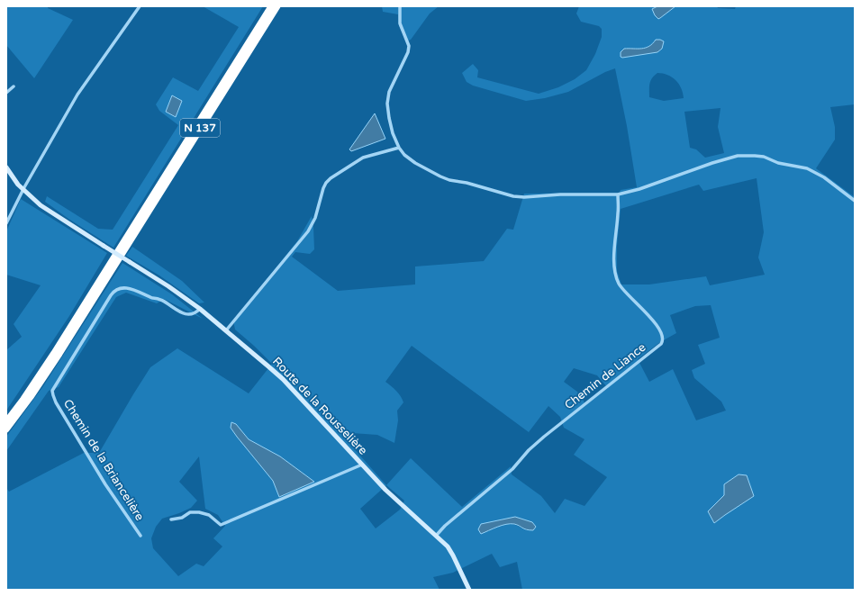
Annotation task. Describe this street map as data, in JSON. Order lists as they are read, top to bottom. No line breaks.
{"streets":{"highway":["N 137"],"street":["Chemin de Liance","Route de la Rousselière","Chemin de la Briancelière"]},"crossings":[["Chemin de Liance","Route de la Rousselière"],["Route de la Rousselière","Chemin de la Briancelière"]]}
